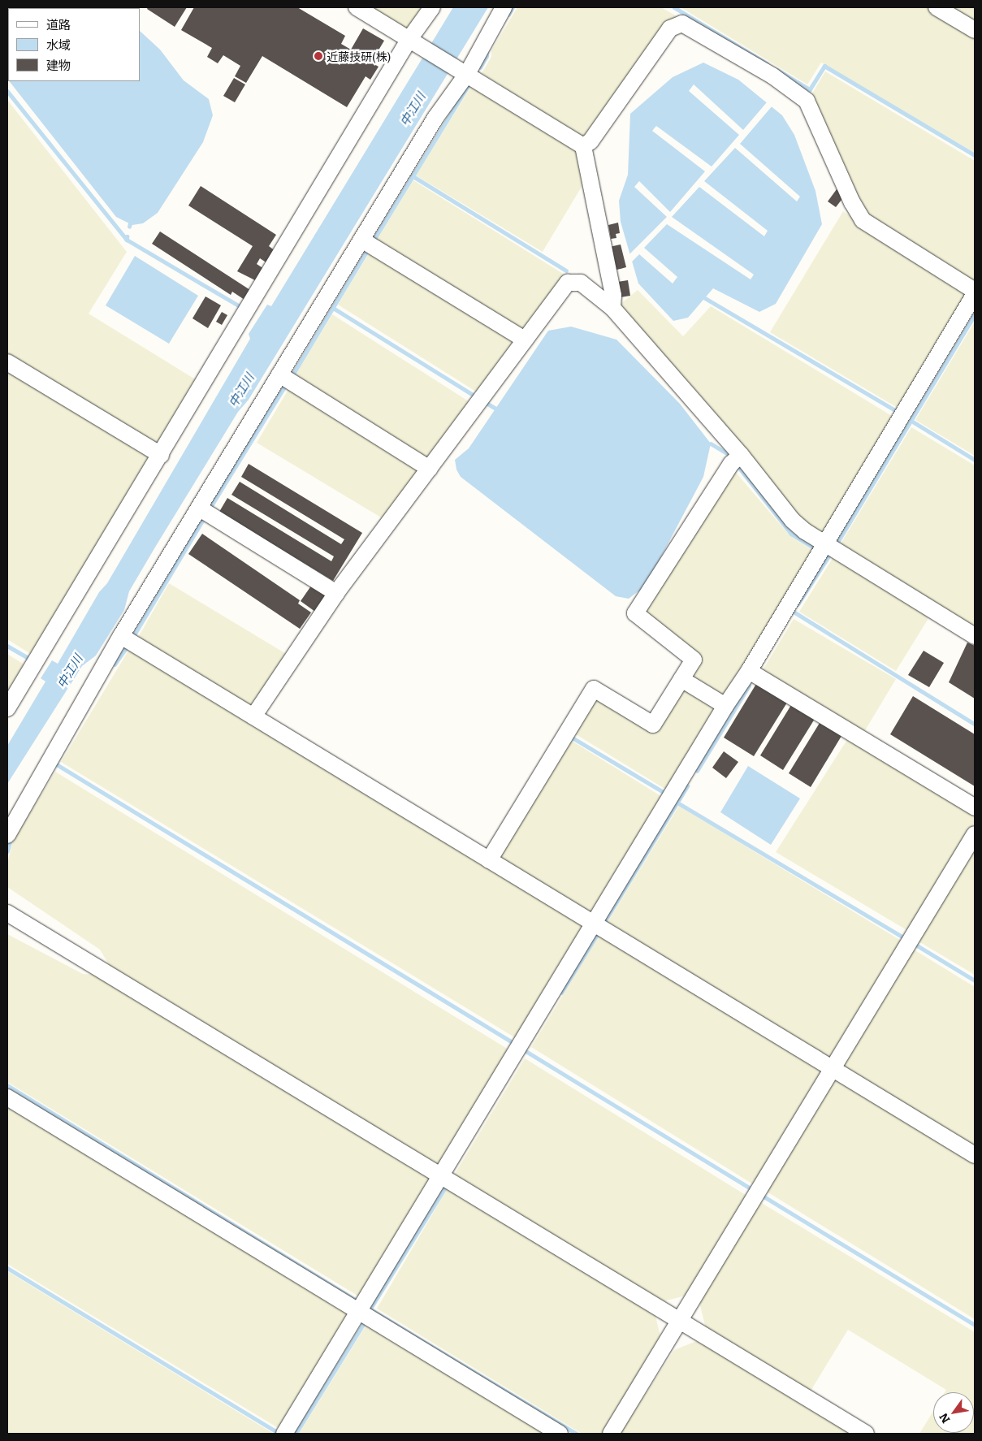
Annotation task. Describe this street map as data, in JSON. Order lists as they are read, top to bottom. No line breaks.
{"water":["中江川"],"places":["近藤技研(株)"],"legend":["道路","水域","建物"],"north":"bottom left"}
